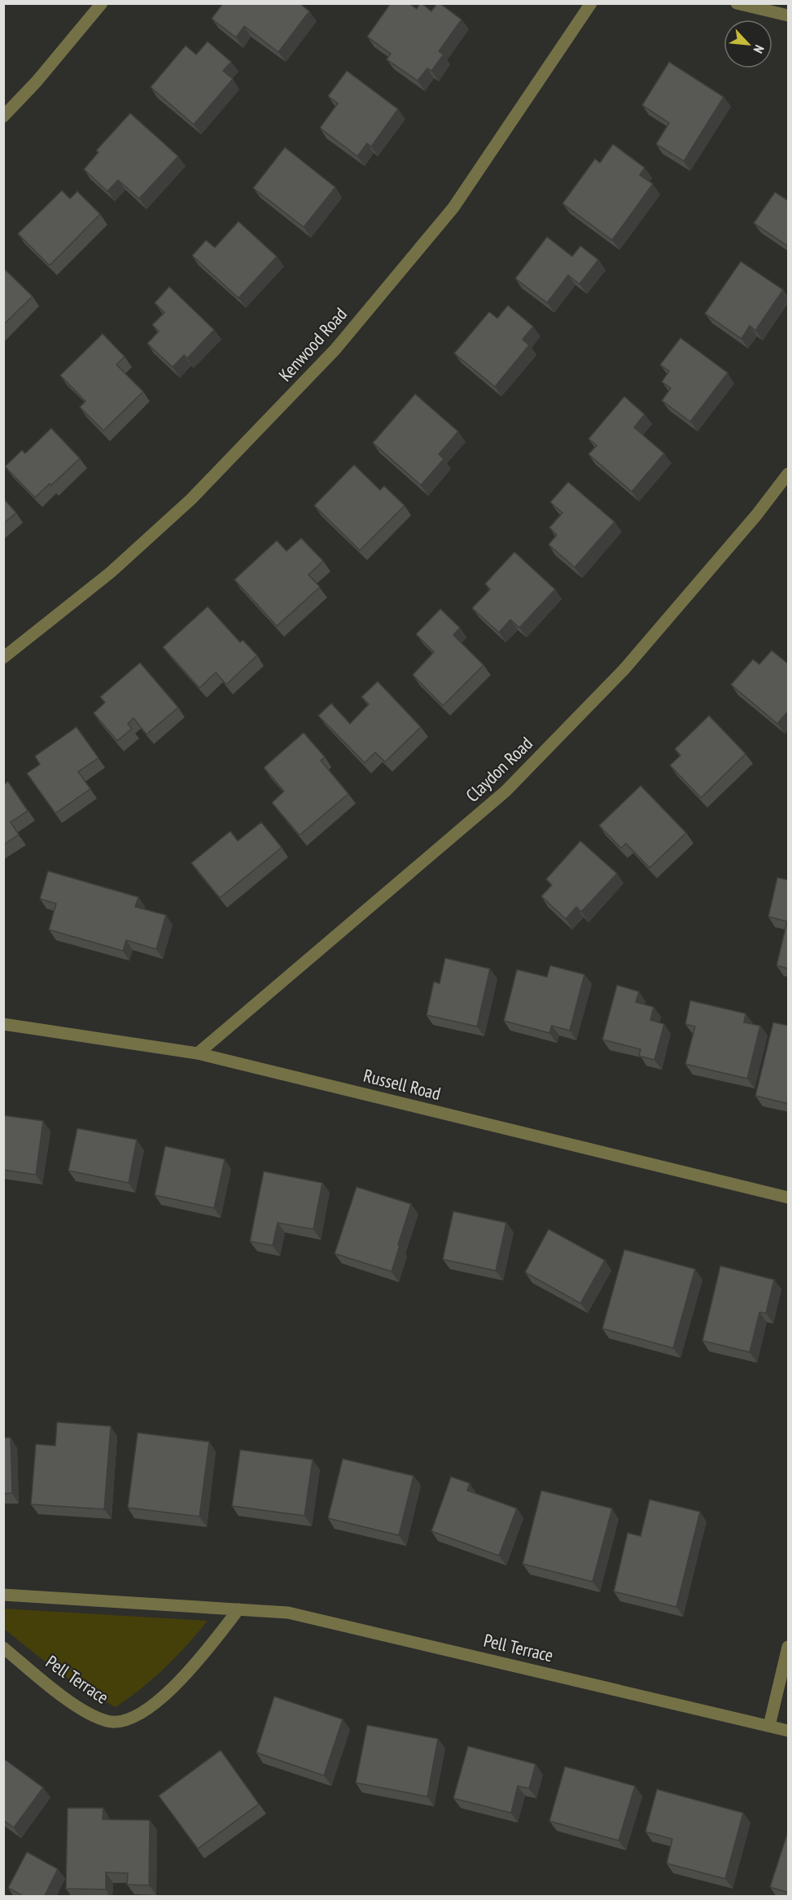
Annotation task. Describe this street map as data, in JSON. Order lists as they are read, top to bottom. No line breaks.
{"streets":{"street":["Kenwood Road","Claydon Road","Russell Road","Pell Terrace"]},"crossings":[["Claydon Road","Russell Road"]],"north":"bottom right"}
